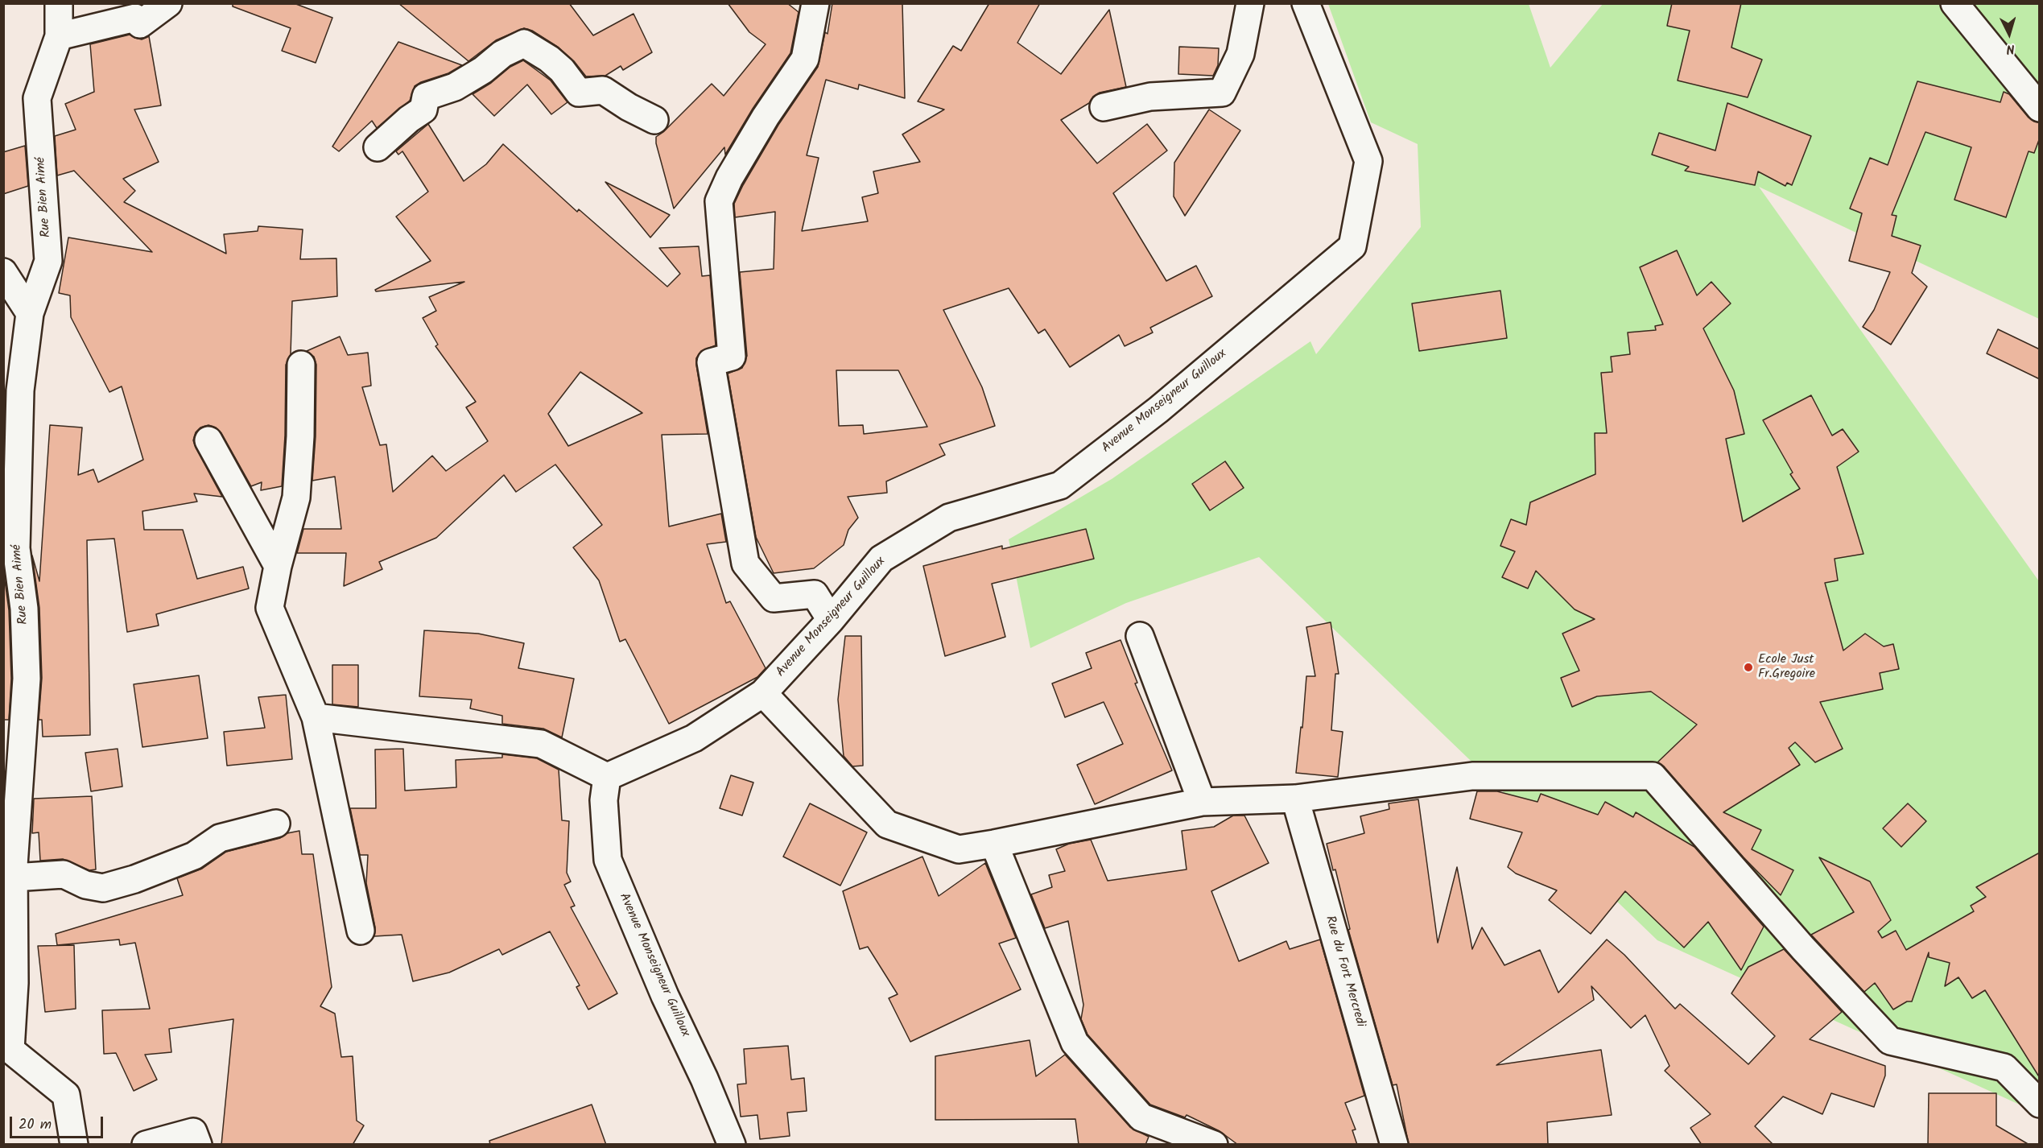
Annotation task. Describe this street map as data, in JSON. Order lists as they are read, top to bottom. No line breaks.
{"streets":{"street":["Rue Bien Aimé","Avenue Monseigneur Guilloux","Rue du Fort Mercredi"]},"places":["Ecole Just Fr.Gregoire"],"scale_bar":"20 m","north":"bottom"}
